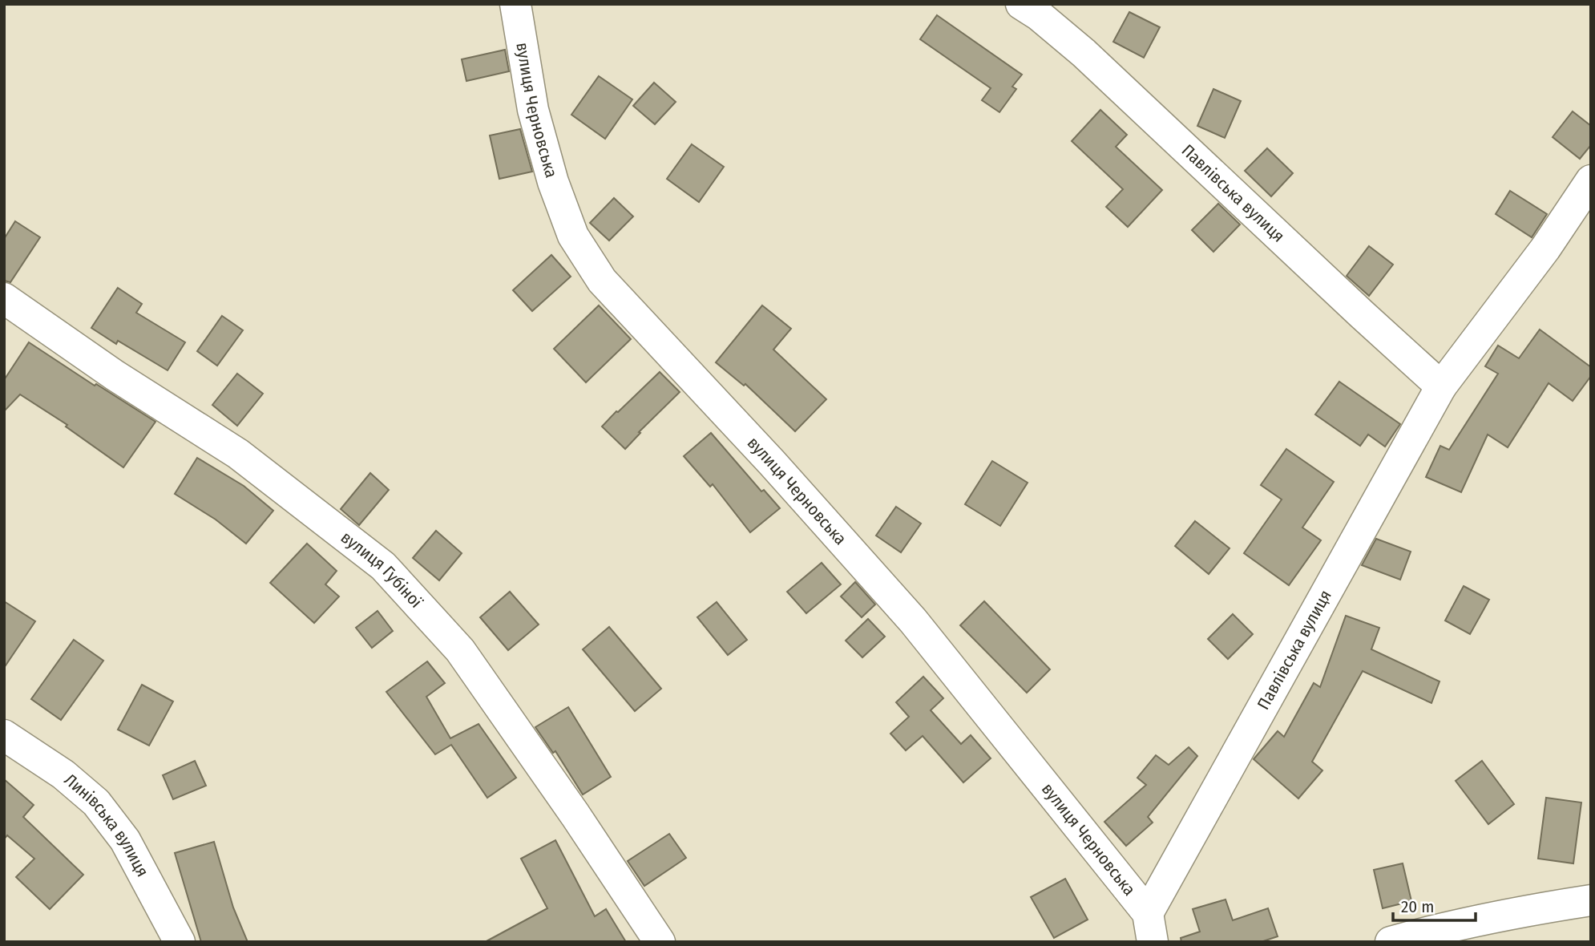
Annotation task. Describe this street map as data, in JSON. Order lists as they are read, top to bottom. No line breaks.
{"streets":{"street":["вулиця Черновська","Павлівська вулиця","вулиця Губіної","Линівська вулиця"]},"crossings":[["вулиця Черновська","Павлівська вулиця"]],"scale_bar":"20 m"}
